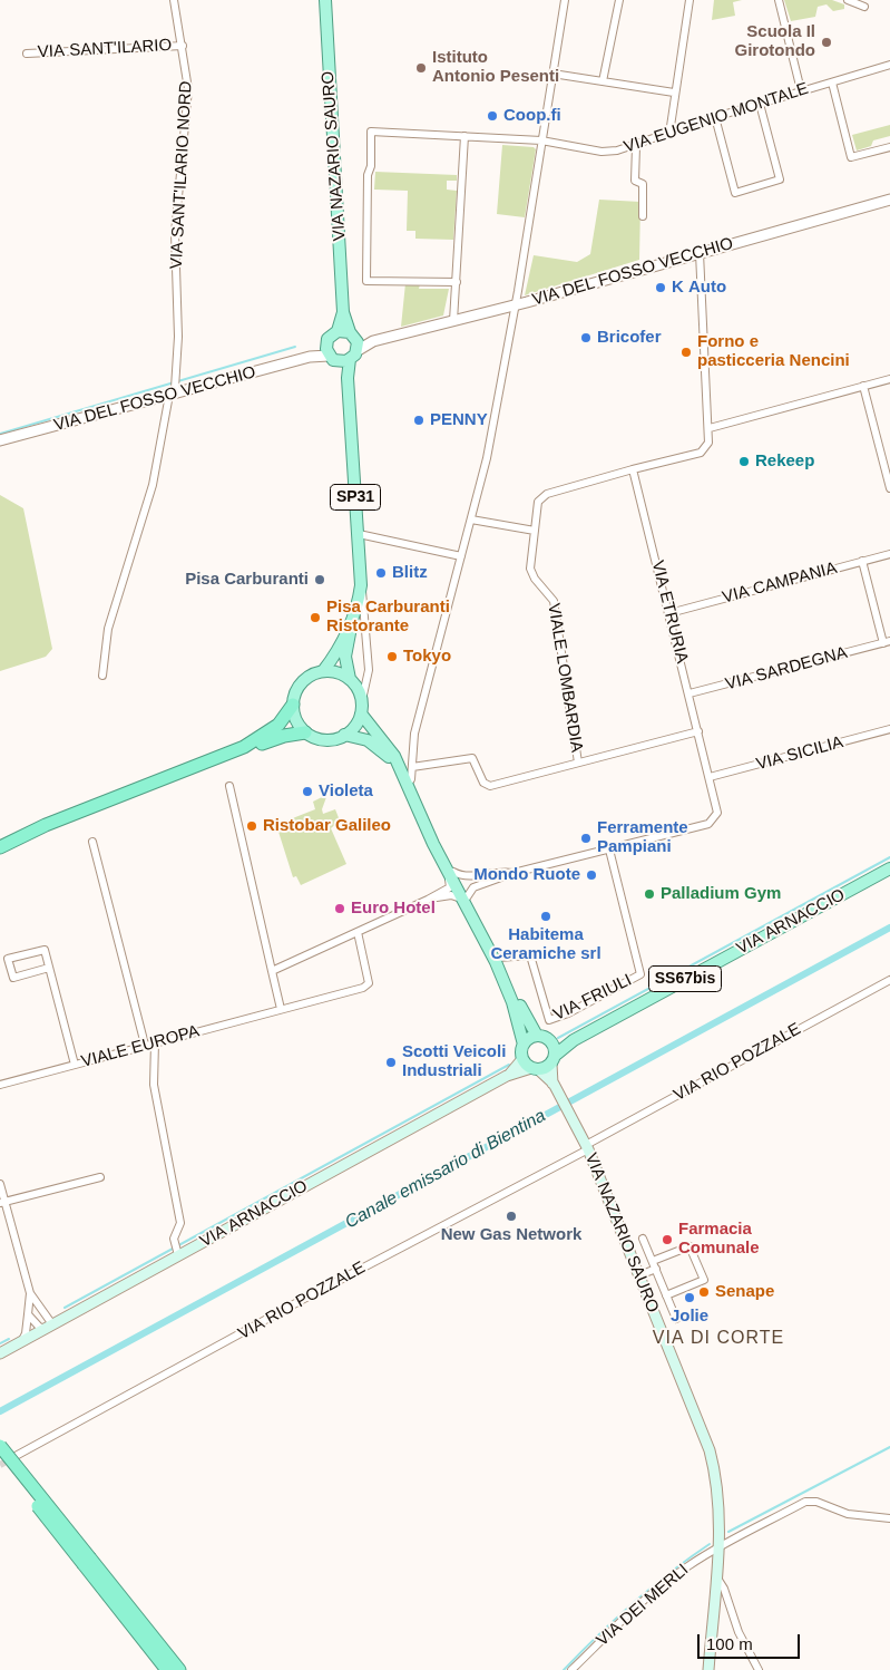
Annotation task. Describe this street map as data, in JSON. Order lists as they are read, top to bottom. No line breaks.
{"streets":{"main road":["VIA NAZARIO SAURO","SP31","VIA ARNACCIO","SS67bis"],"street":["VIA SANT'ILARIO","VIA EUGENIO MONTALE","VIA SANT'ILARIO NORD","VIA DEL FOSSO VECCHIO","VIA CAMPANIA","VIA ETRURIA","VIA SARDEGNA","VIALE LOMBARDIA","VIA SICILIA","VIA FRIULI","VIALE EUROPA","VIA RIO POZZALE","VIA DEI MERLI"]},"crossings":[["VIA SANT'ILARIO","VIA SANT'ILARIO NORD"],["VIA NAZARIO SAURO","VIA DEL FOSSO VECCHIO"],["VIA NAZARIO SAURO","VIA ARNACCIO"],["VIA NAZARIO SAURO","SS67bis"],["VIA NAZARIO SAURO","VIA RIO POZZALE"],["VIA NAZARIO SAURO","VIA DEI MERLI"],["VIA SANT'ILARIO NORD","VIA DEL FOSSO VECCHIO"],["VIA CAMPANIA","VIA ETRURIA"],["VIA ETRURIA","VIA SARDEGNA"],["VIA ETRURIA","VIALE LOMBARDIA"],["VIA ETRURIA","VIA SICILIA"],["VIA ETRURIA","VIA FRIULI"],["VIA ARNACCIO","SS67bis"]],"districts":["VIA DI CORTE"],"water":["Canale emissario di Bientina"],"places":["Scuola Il Girotondo","Istituto Antonio Pesenti","Coop.fi","K Auto","Bricofer","Forno e pasticceria Nencini","PENNY","Rekeep","Blitz","Pisa Carburanti","Pisa Carburanti Ristorante","Tokyo","Violeta","Ristobar Galileo","Ferramente Pampiani","Mondo Ruote","Palladium Gym","Euro Hotel","Habitema Ceramiche srl","Scotti Veicoli Industriali","New Gas Network","Farmacia Comunale","Senape","Jolie"],"scale_bar":"100 m"}
